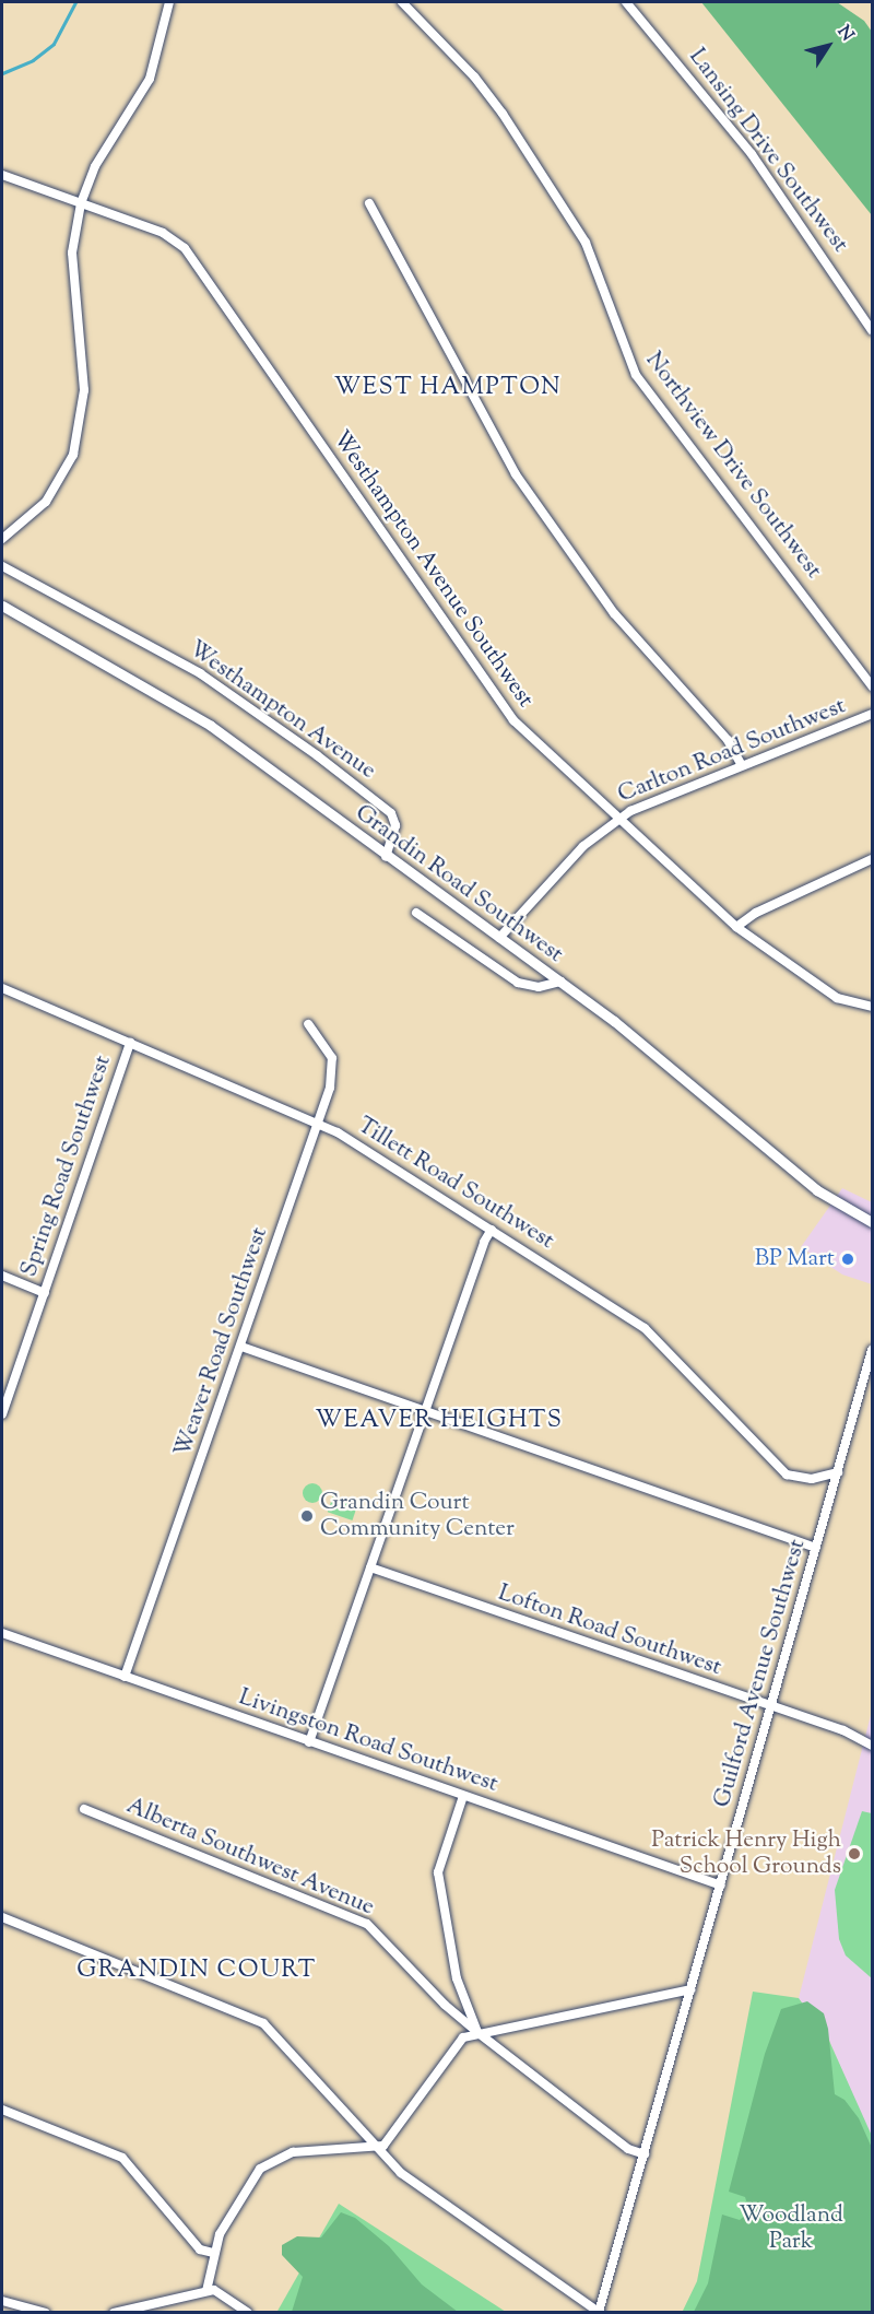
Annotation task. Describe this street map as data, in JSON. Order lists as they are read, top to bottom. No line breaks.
{"streets":{"street":["Lansing Drive Southwest","Northview Drive Southwest","Westhampton Avenue Southwest","Westhampton Avenue","Carlton Road Southwest","Grandin Road Southwest","Spring Road Southwest","Tillett Road Southwest","Weaver Road Southwest","Lofton Road Southwest","Guilford Avenue Southwest","Livingston Road Southwest","Alberta Southwest Avenue"]},"crossings":[["Westhampton Avenue Southwest","Carlton Road Southwest"],["Westhampton Avenue","Grandin Road Southwest"],["Carlton Road Southwest","Grandin Road Southwest"],["Spring Road Southwest","Tillett Road Southwest"],["Tillett Road Southwest","Weaver Road Southwest"],["Tillett Road Southwest","Guilford Avenue Southwest"],["Weaver Road Southwest","Livingston Road Southwest"],["Lofton Road Southwest","Guilford Avenue Southwest"],["Guilford Avenue Southwest","Livingston Road Southwest"],["Guilford Avenue Southwest","Alberta Southwest Avenue"]],"districts":["WEST HAMPTON","WEAVER HEIGHTS","GRANDIN COURT"],"parks":["Woodland Park"],"places":["BP Mart","Grandin Court Community Center","Patrick Henry High School Grounds"],"north":"top right"}
